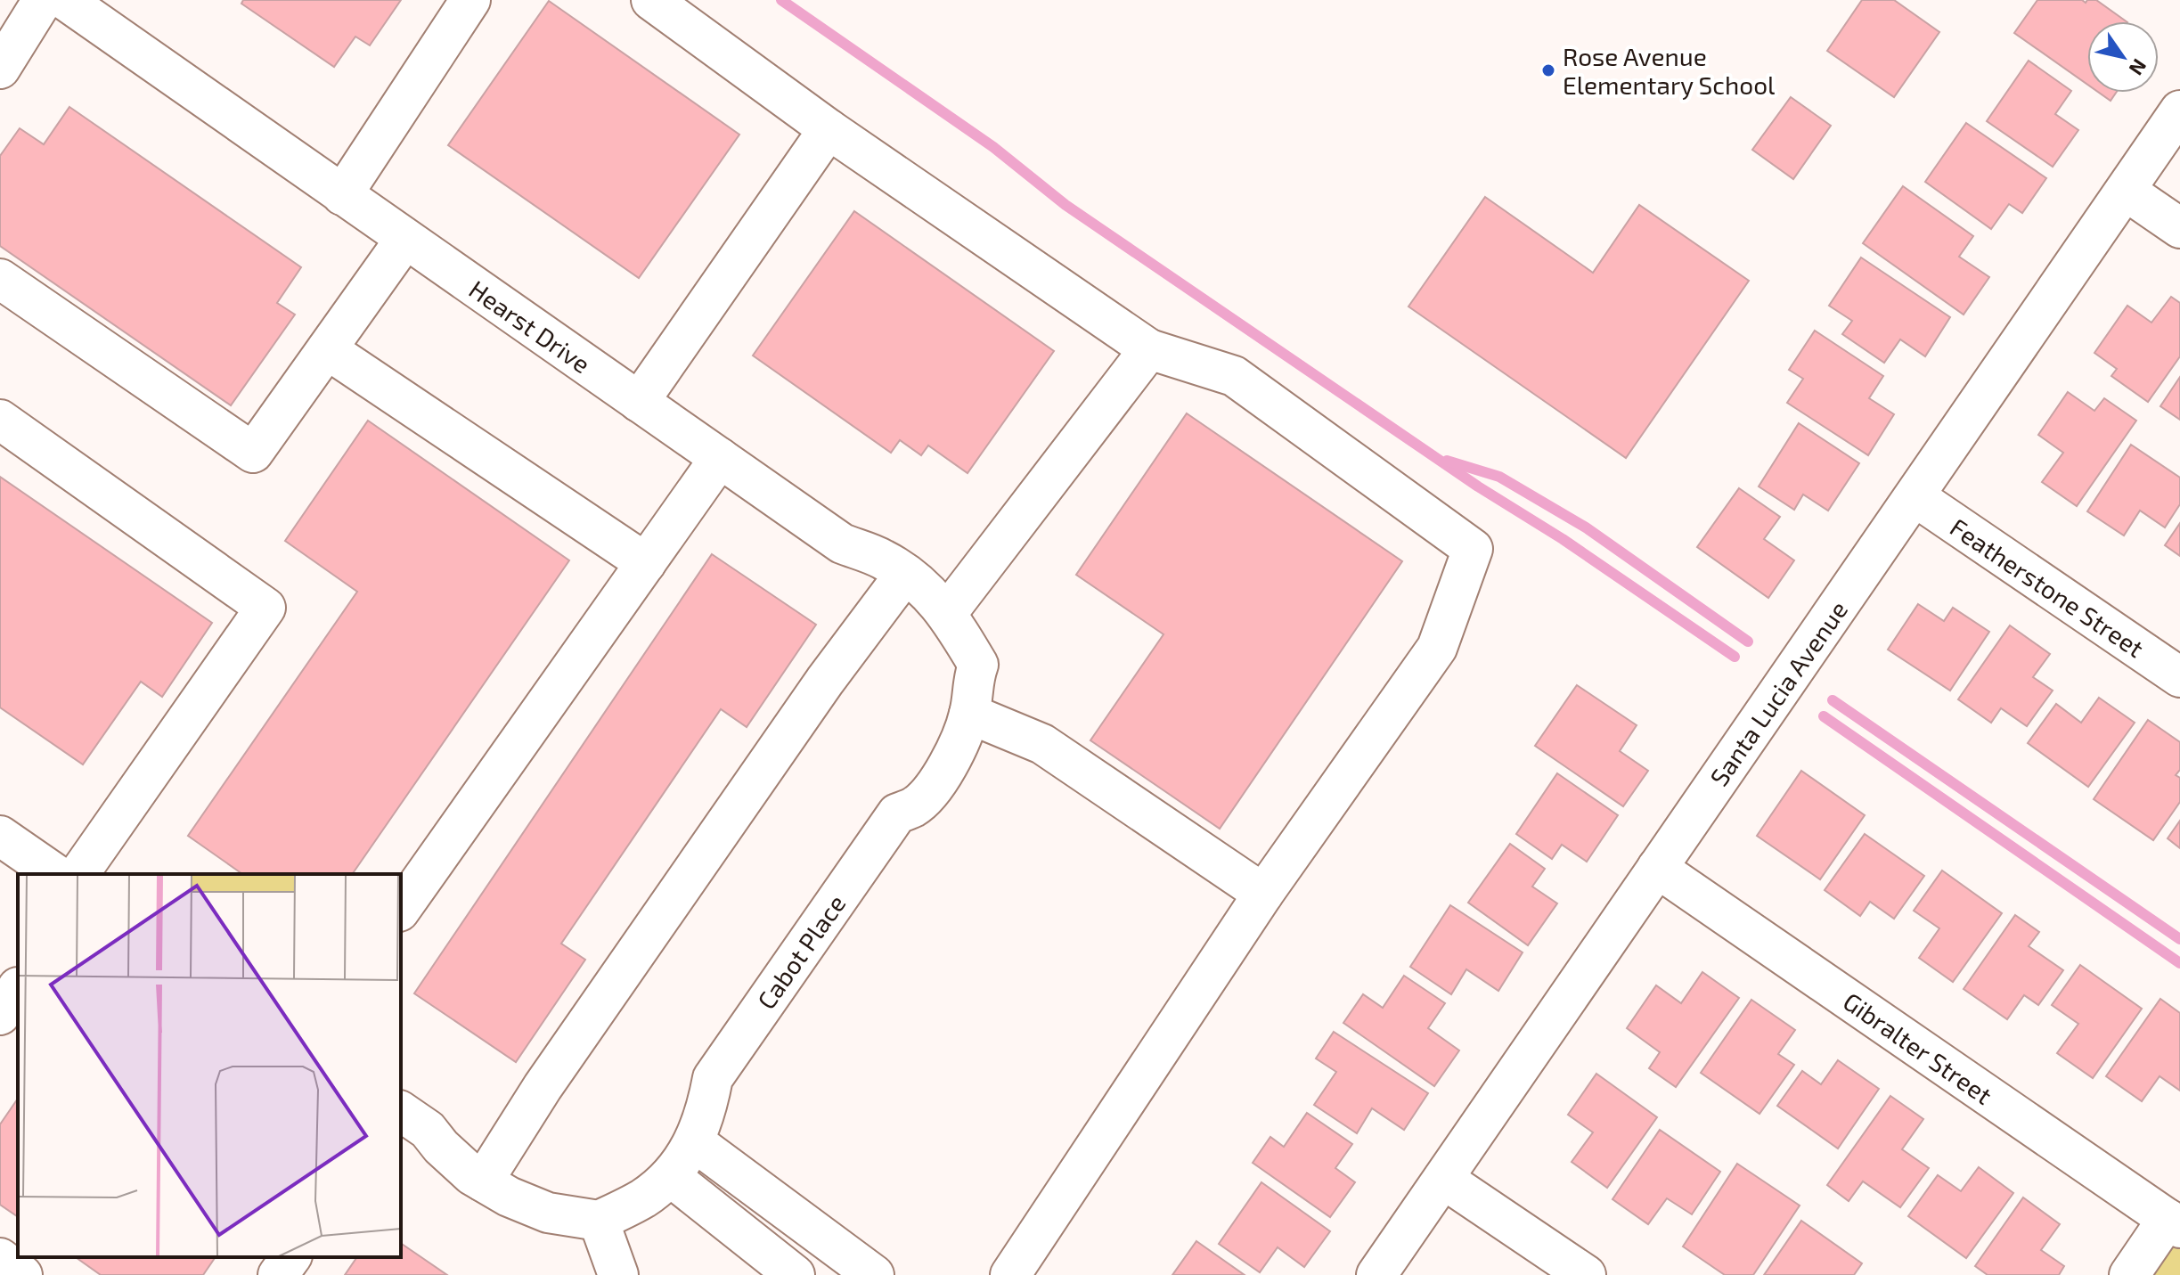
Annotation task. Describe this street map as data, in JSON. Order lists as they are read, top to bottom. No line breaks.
{"streets":{"street":["Hearst Drive","Featherstone Street","Santa Lucia Avenue","Cabot Place","Gibralter Street"]},"crossings":[["Hearst Drive","Cabot Place"],["Featherstone Street","Santa Lucia Avenue"],["Santa Lucia Avenue","Gibralter Street"]],"places":["Rose Avenue Elementary School"],"north":"bottom right"}
